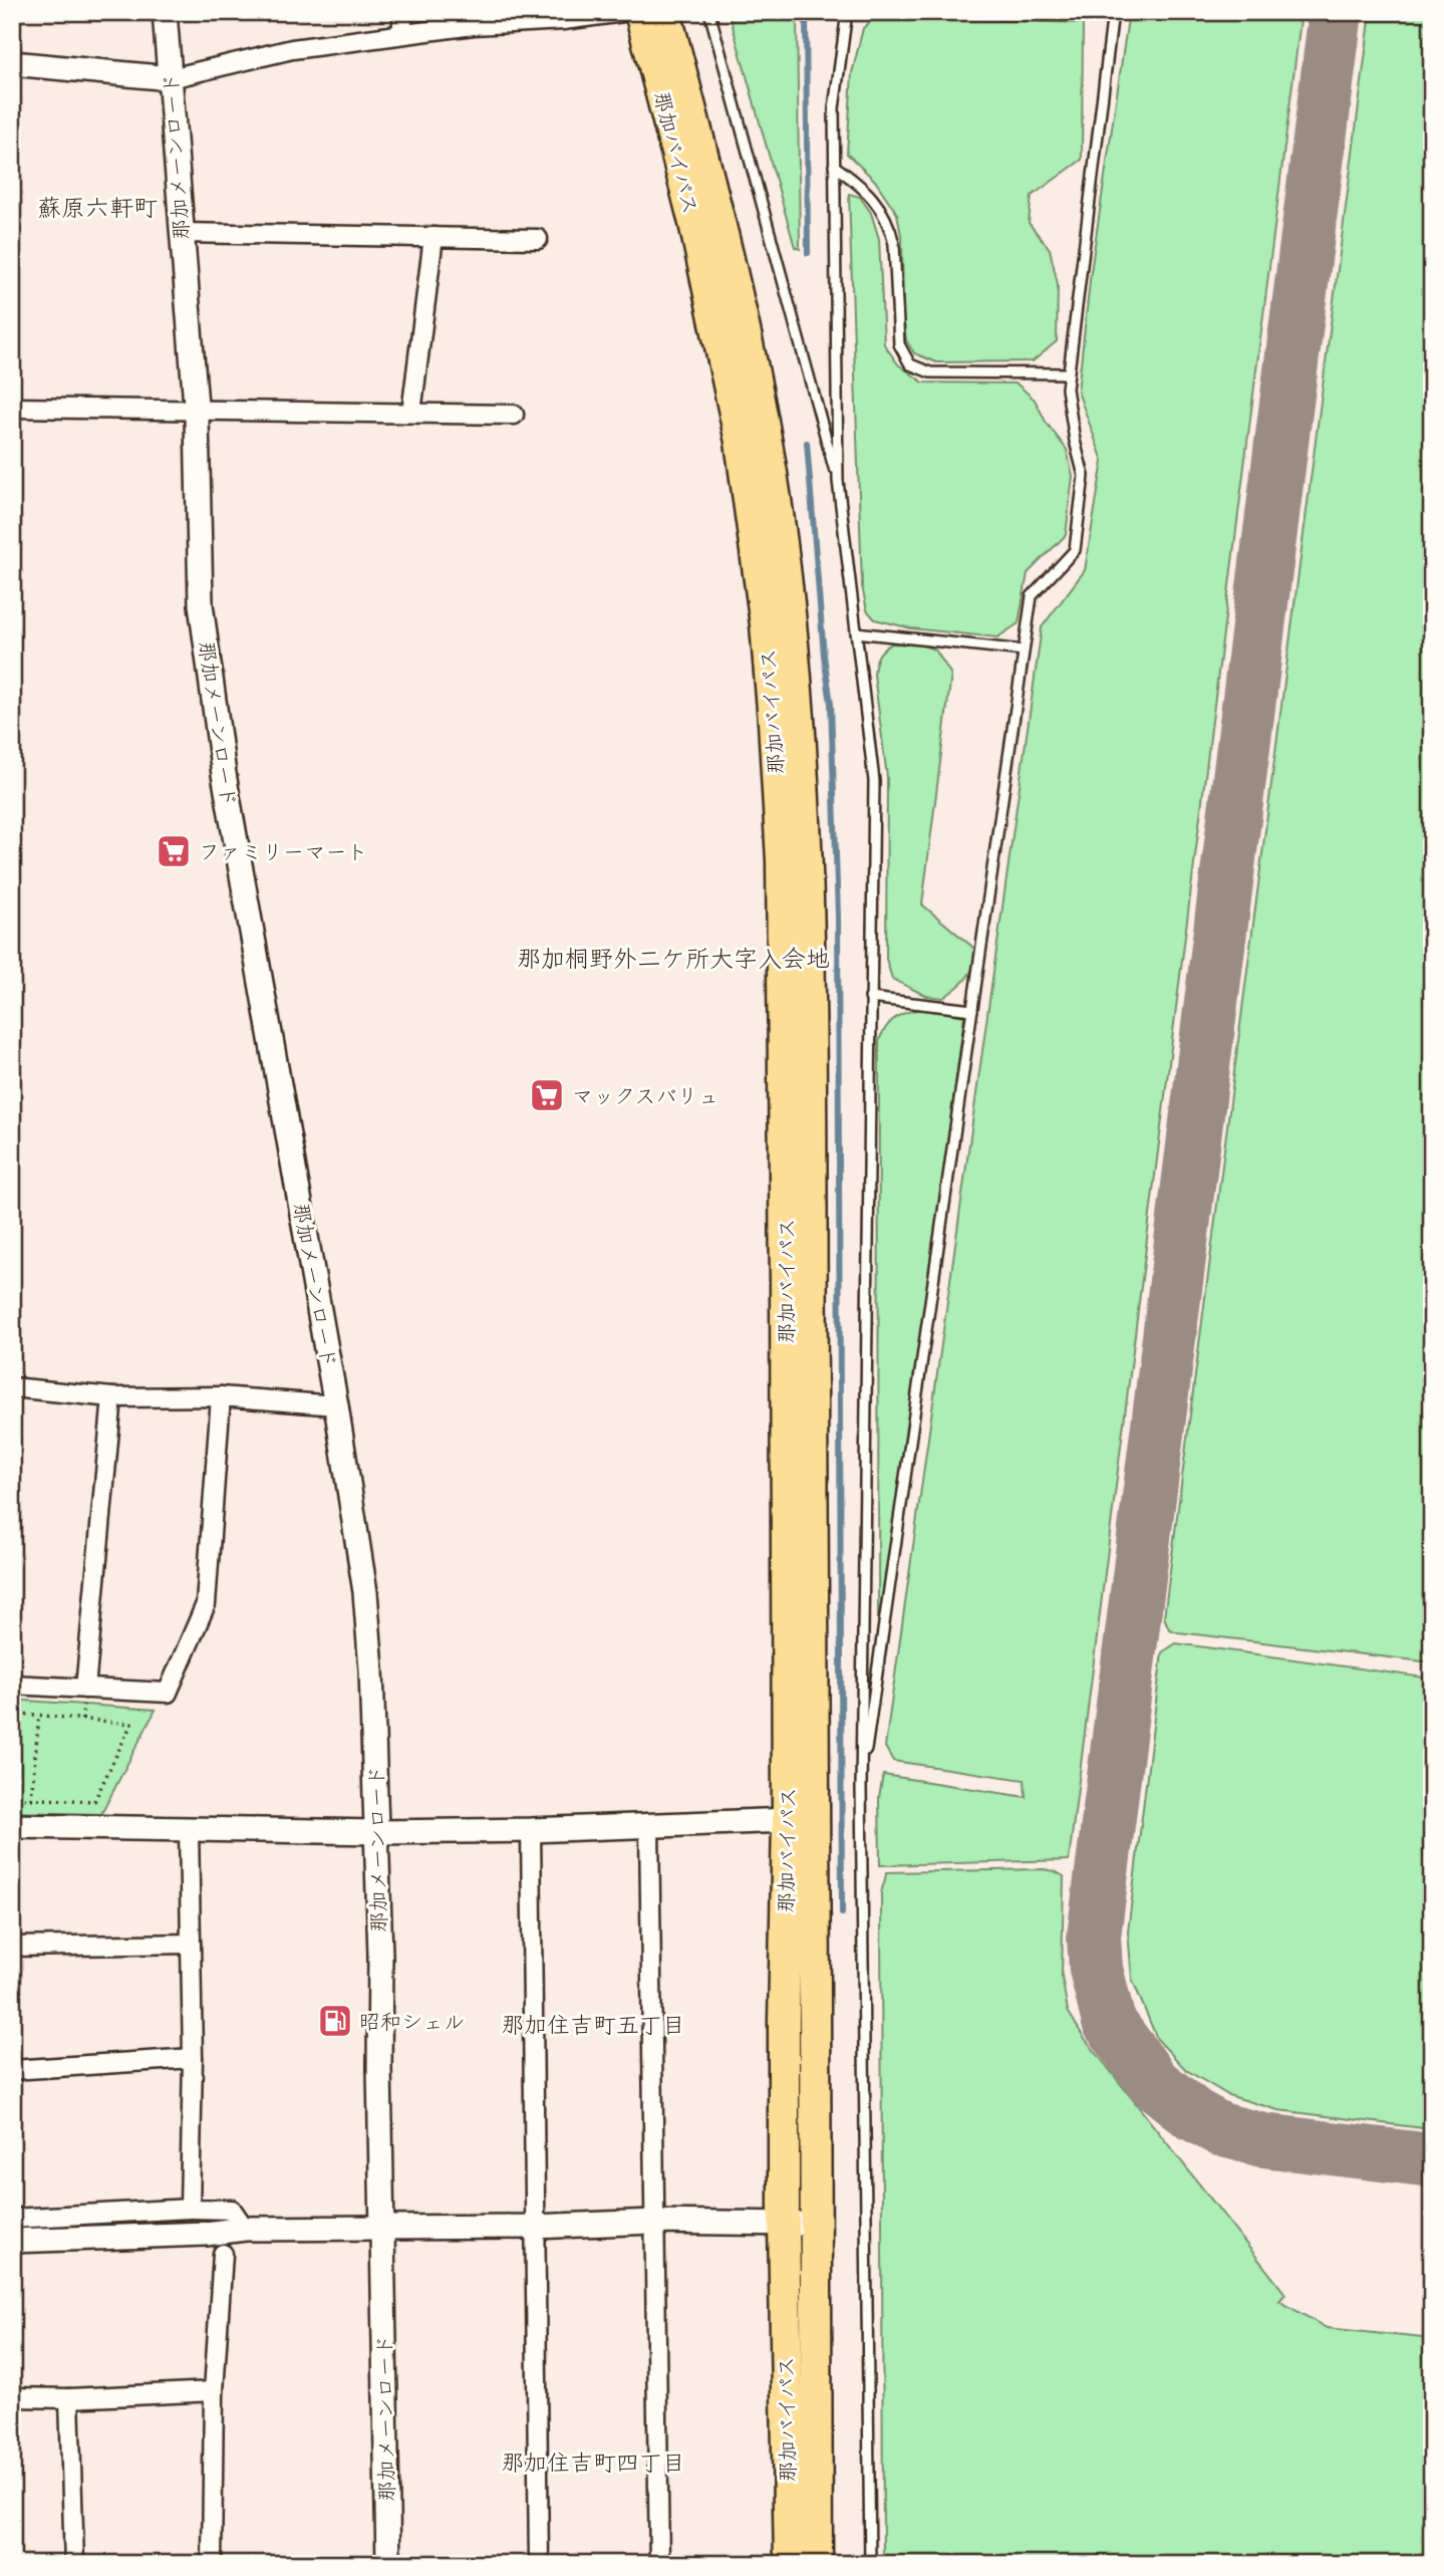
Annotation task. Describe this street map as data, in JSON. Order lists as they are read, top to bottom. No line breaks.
{"streets":{"highway":["那加バイパス"],"street":["那加メーンロード"]},"districts":["蘇原六軒町","那加桐野外二ケ所大字入会地","那加住吉町五丁目","那加住吉町四丁目"],"places":{"supermarket":["ファミリーマート","マックスバリュ"],"fuel station":["昭和シェル"]}}
